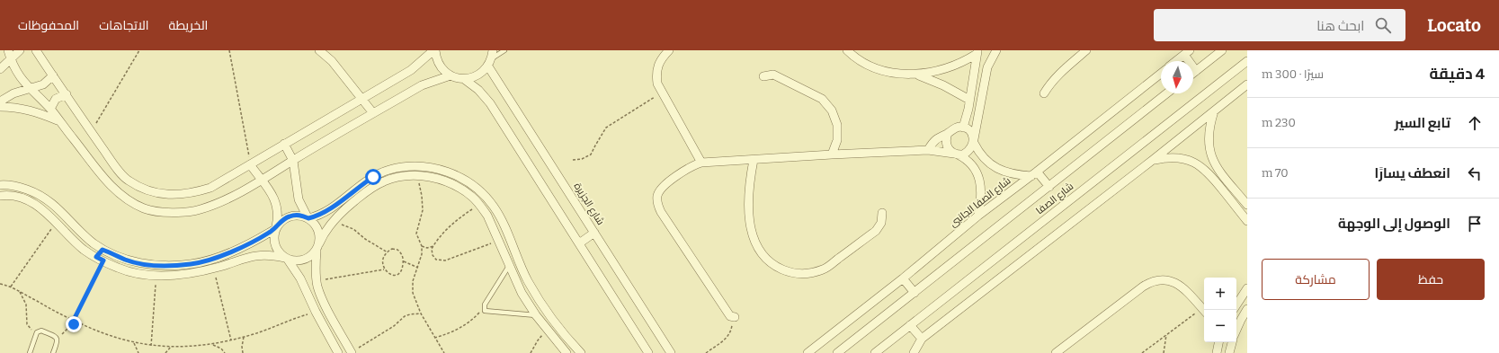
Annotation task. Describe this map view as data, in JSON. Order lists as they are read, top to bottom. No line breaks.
{"streets":{"street":["شارع الصفا","شارع الصفا الجانبى","شارع الجزيرة"]},"north":"bottom","page":{"header":"Locato","search":"ابحث هنا","nav":["الخريطة","الاتجاهات","المحفوظات"],"heading":["4 دقيقة","سيرًا · 300 m"],"list":[["تابع السير","230 m"],["انعطف يسارًا","70 m"],"الوصول إلى الوجهة"],"buttons":["حفظ","مشاركة"],"map_buttons":["+","−"]}}
